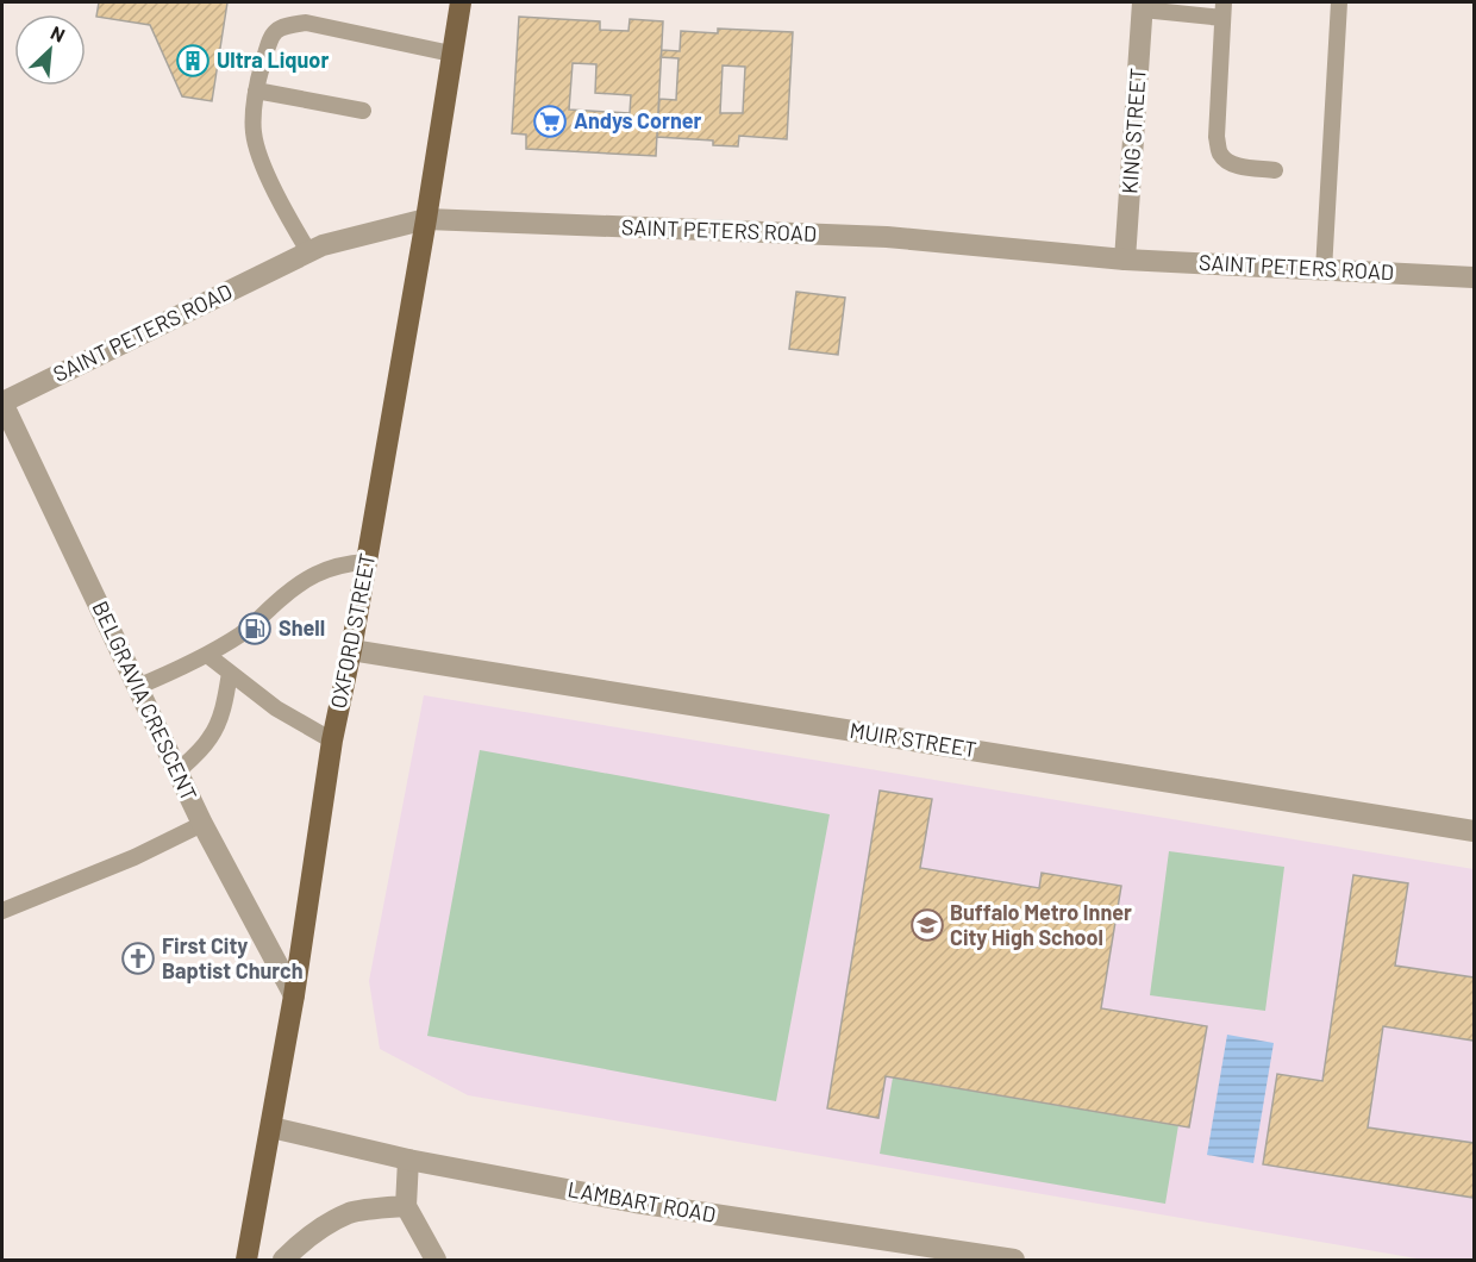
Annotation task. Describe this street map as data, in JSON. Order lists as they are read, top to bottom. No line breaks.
{"streets":{"main road":["OXFORD STREET"],"street":["KING STREET","SAINT PETERS ROAD","BELGRAVIA CRESCENT","MUIR STREET","LAMBART ROAD"]},"crossings":[["KING STREET","SAINT PETERS ROAD"],["SAINT PETERS ROAD","OXFORD STREET"],["SAINT PETERS ROAD","BELGRAVIA CRESCENT"],["OXFORD STREET","BELGRAVIA CRESCENT"],["OXFORD STREET","MUIR STREET"],["OXFORD STREET","LAMBART ROAD"]],"places":{"building":["Ultra Liquor"],"supermarket":["Andys Corner"],"fuel station":["Shell"],"school or university":["Buffalo Metro Inner City High School"],"church":["First City Baptist Church"]},"north":"top right"}
